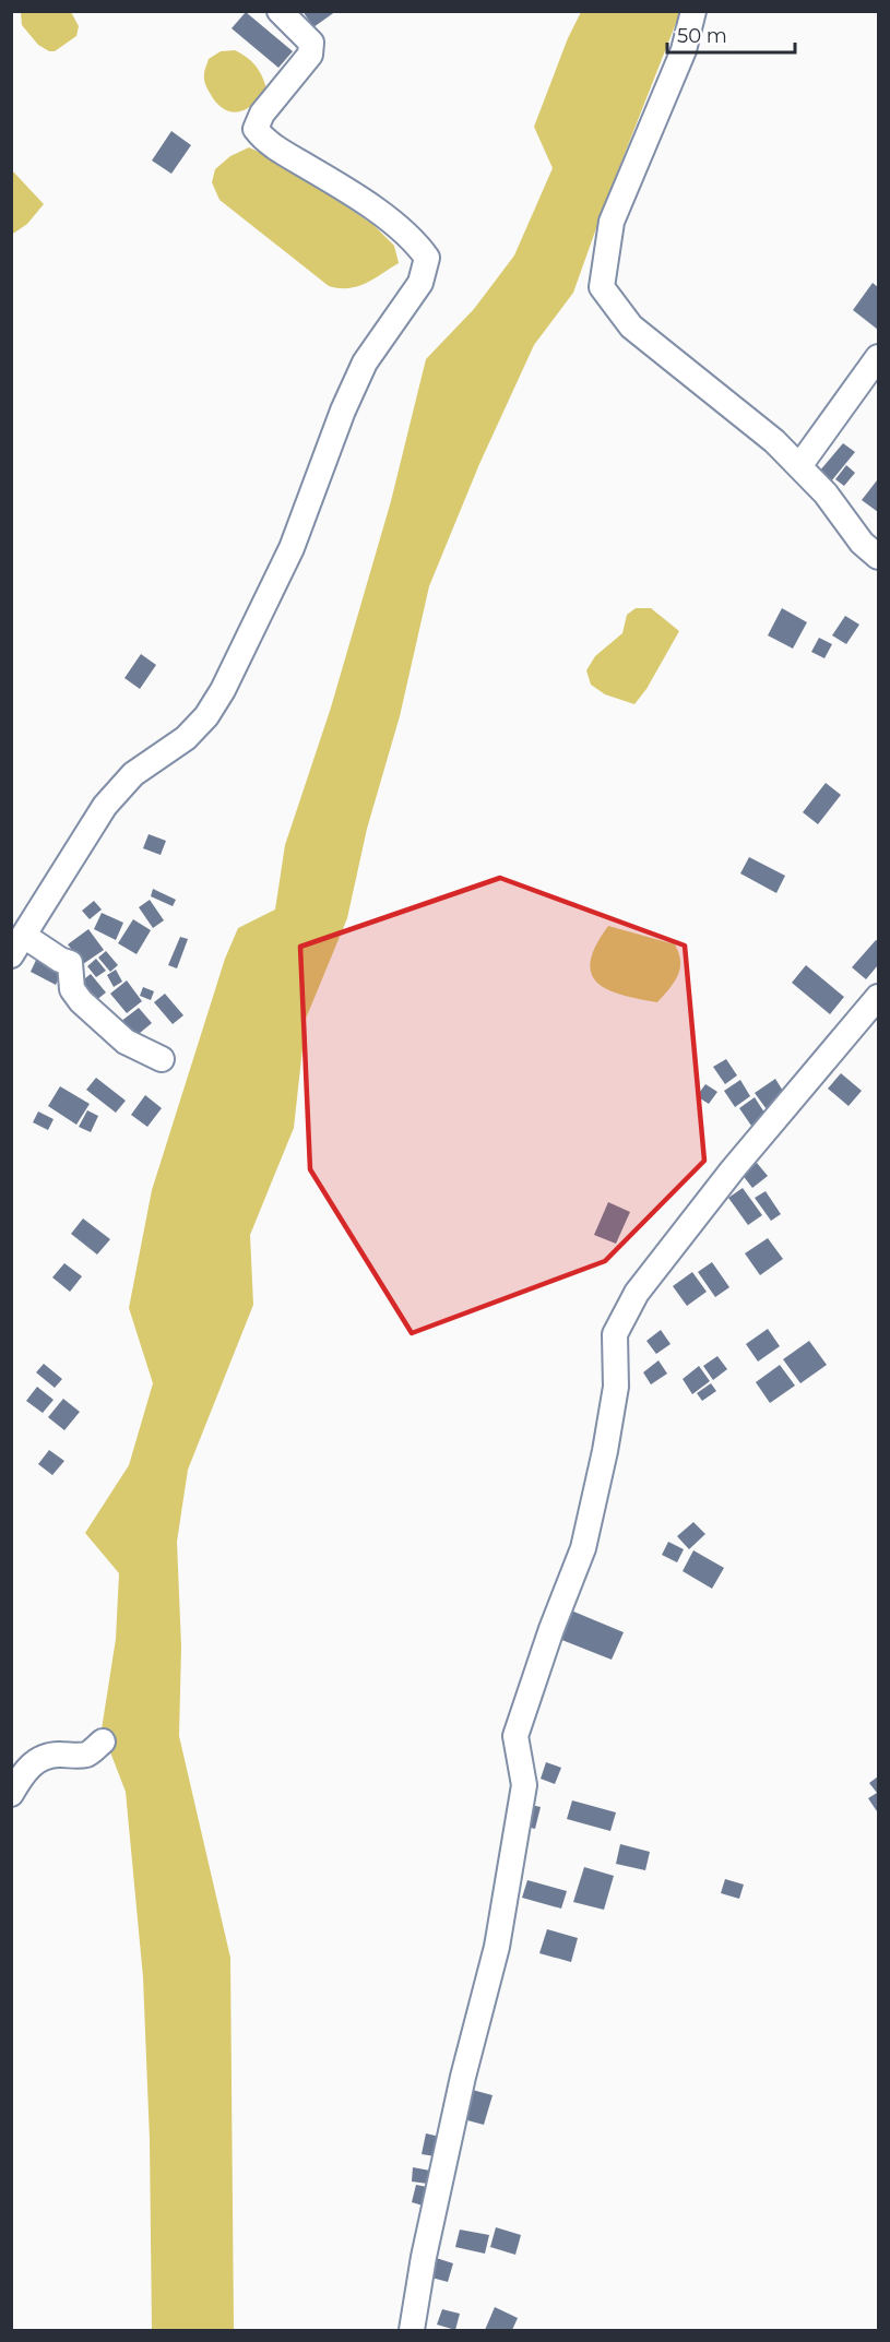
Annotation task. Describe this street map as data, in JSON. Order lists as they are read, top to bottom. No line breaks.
{"scale_bar":"50 m"}
